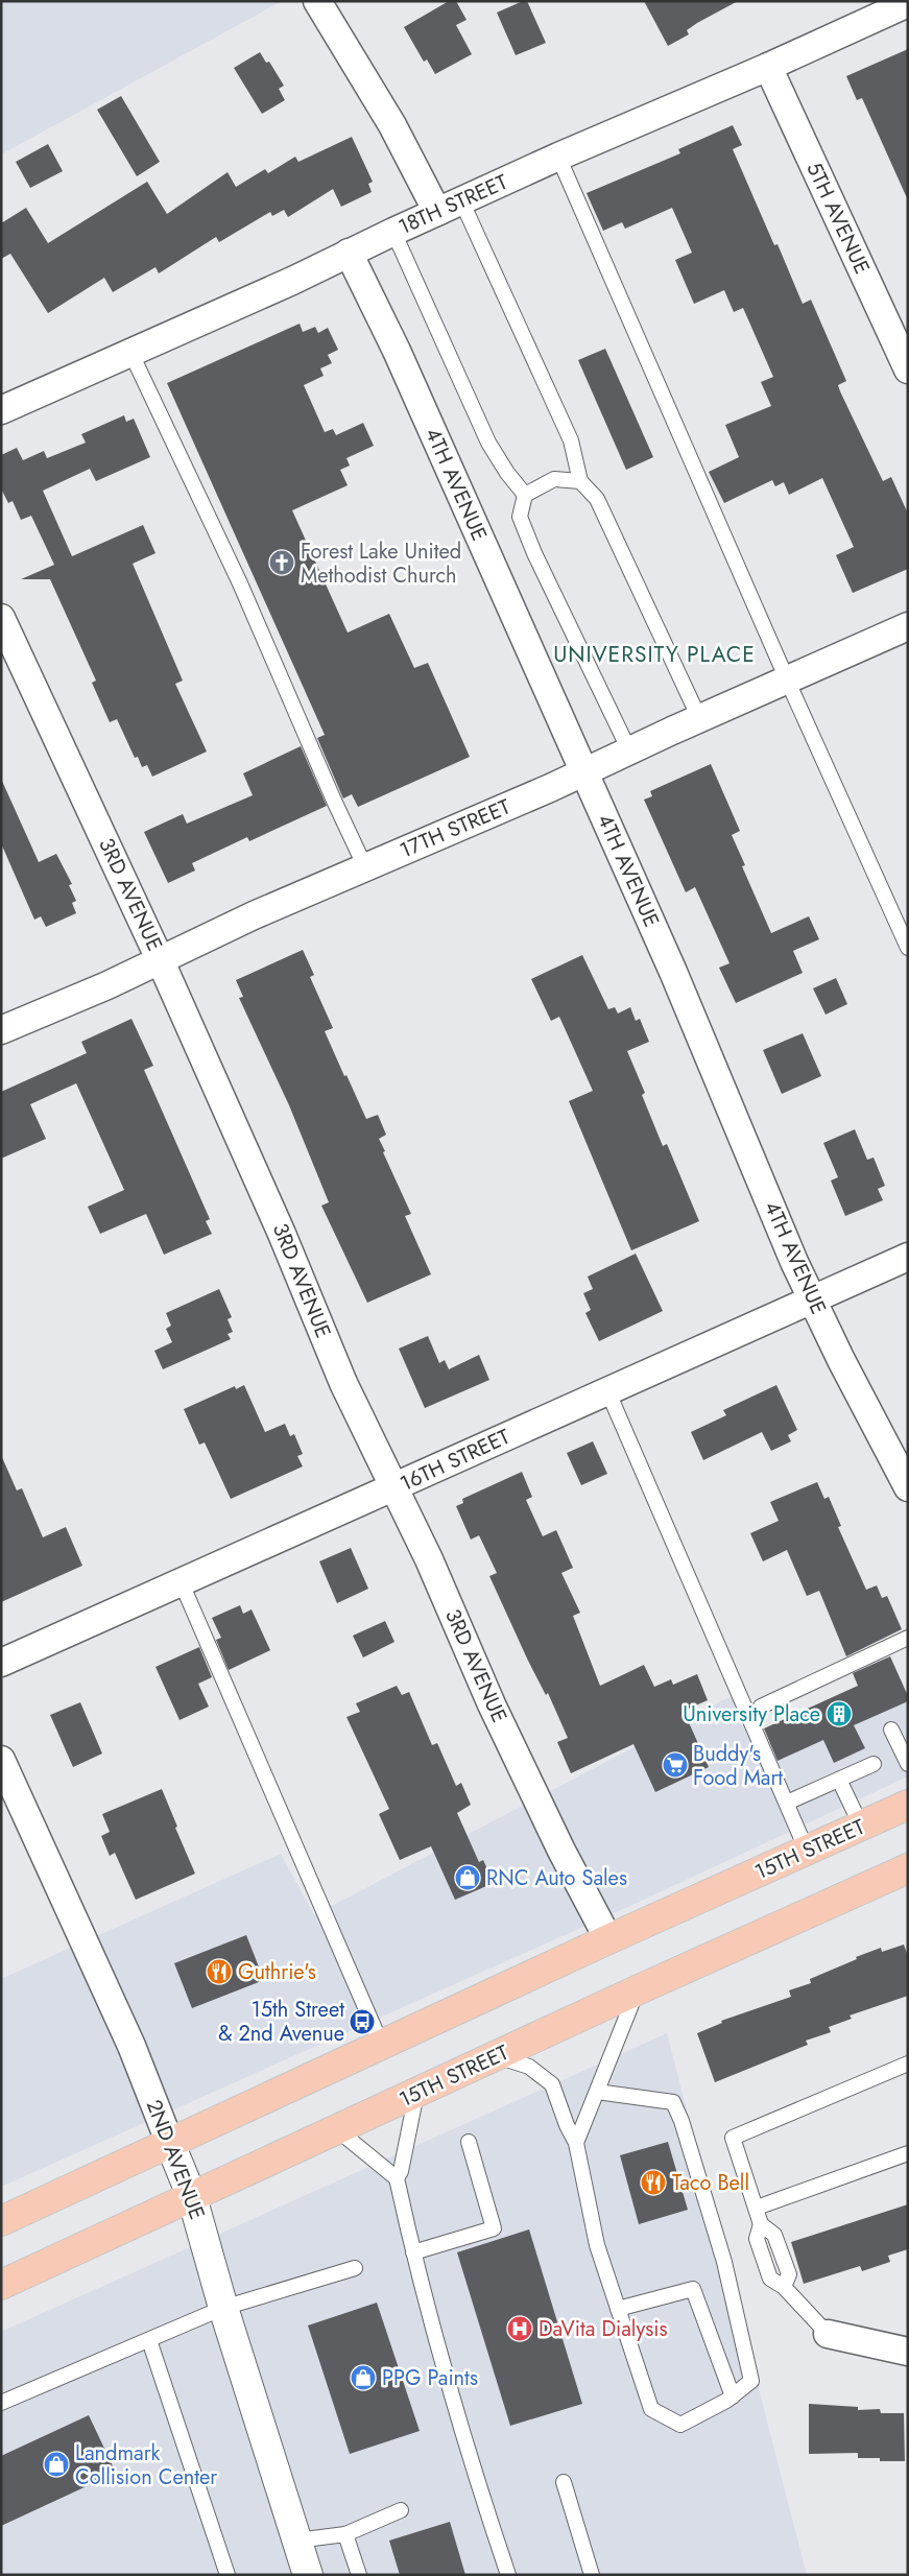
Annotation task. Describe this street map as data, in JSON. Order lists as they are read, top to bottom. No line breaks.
{"streets":{"main road":["15TH STREET"],"street":["18TH STREET","5TH AVENUE","4TH AVENUE","17TH STREET","3RD AVENUE","16TH STREET","2ND AVENUE"]},"crossings":[["18TH STREET","5TH AVENUE"],["18TH STREET","4TH AVENUE"],["4TH AVENUE","17TH STREET"],["4TH AVENUE","16TH STREET"],["17TH STREET","3RD AVENUE"],["3RD AVENUE","16TH STREET"],["3RD AVENUE","15TH STREET"],["15TH STREET","2ND AVENUE"]],"districts":["UNIVERSITY PLACE"],"places":{"church":["Forest Lake United Methodist Church"],"building":["University Place"],"supermarket":["Buddy's Food Mart"],"shop":["RNC Auto Sales","PPG Paints","Landmark Collision Center"],"restaurant":["Guthrie's","Taco Bell"],"bus stop":["15th Street & 2nd Avenue"],"hospital":["DaVita Dialysis"]}}
